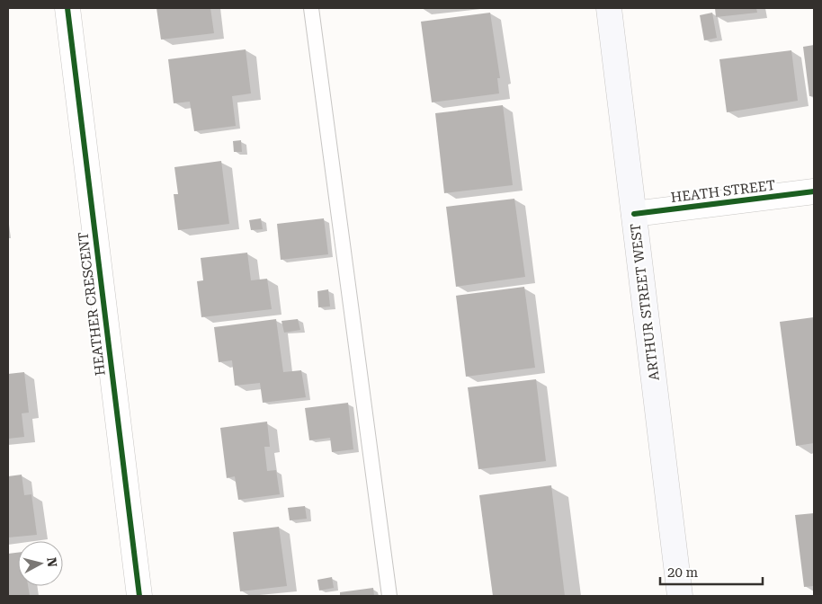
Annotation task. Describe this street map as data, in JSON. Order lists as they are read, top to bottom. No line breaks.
{"streets":{"main road":["ARTHUR STREET WEST"],"street":["HEATH STREET","HEATHER CRESCENT"]},"crossings":[["HEATH STREET","ARTHUR STREET WEST"]],"scale_bar":"20 m","north":"right"}
